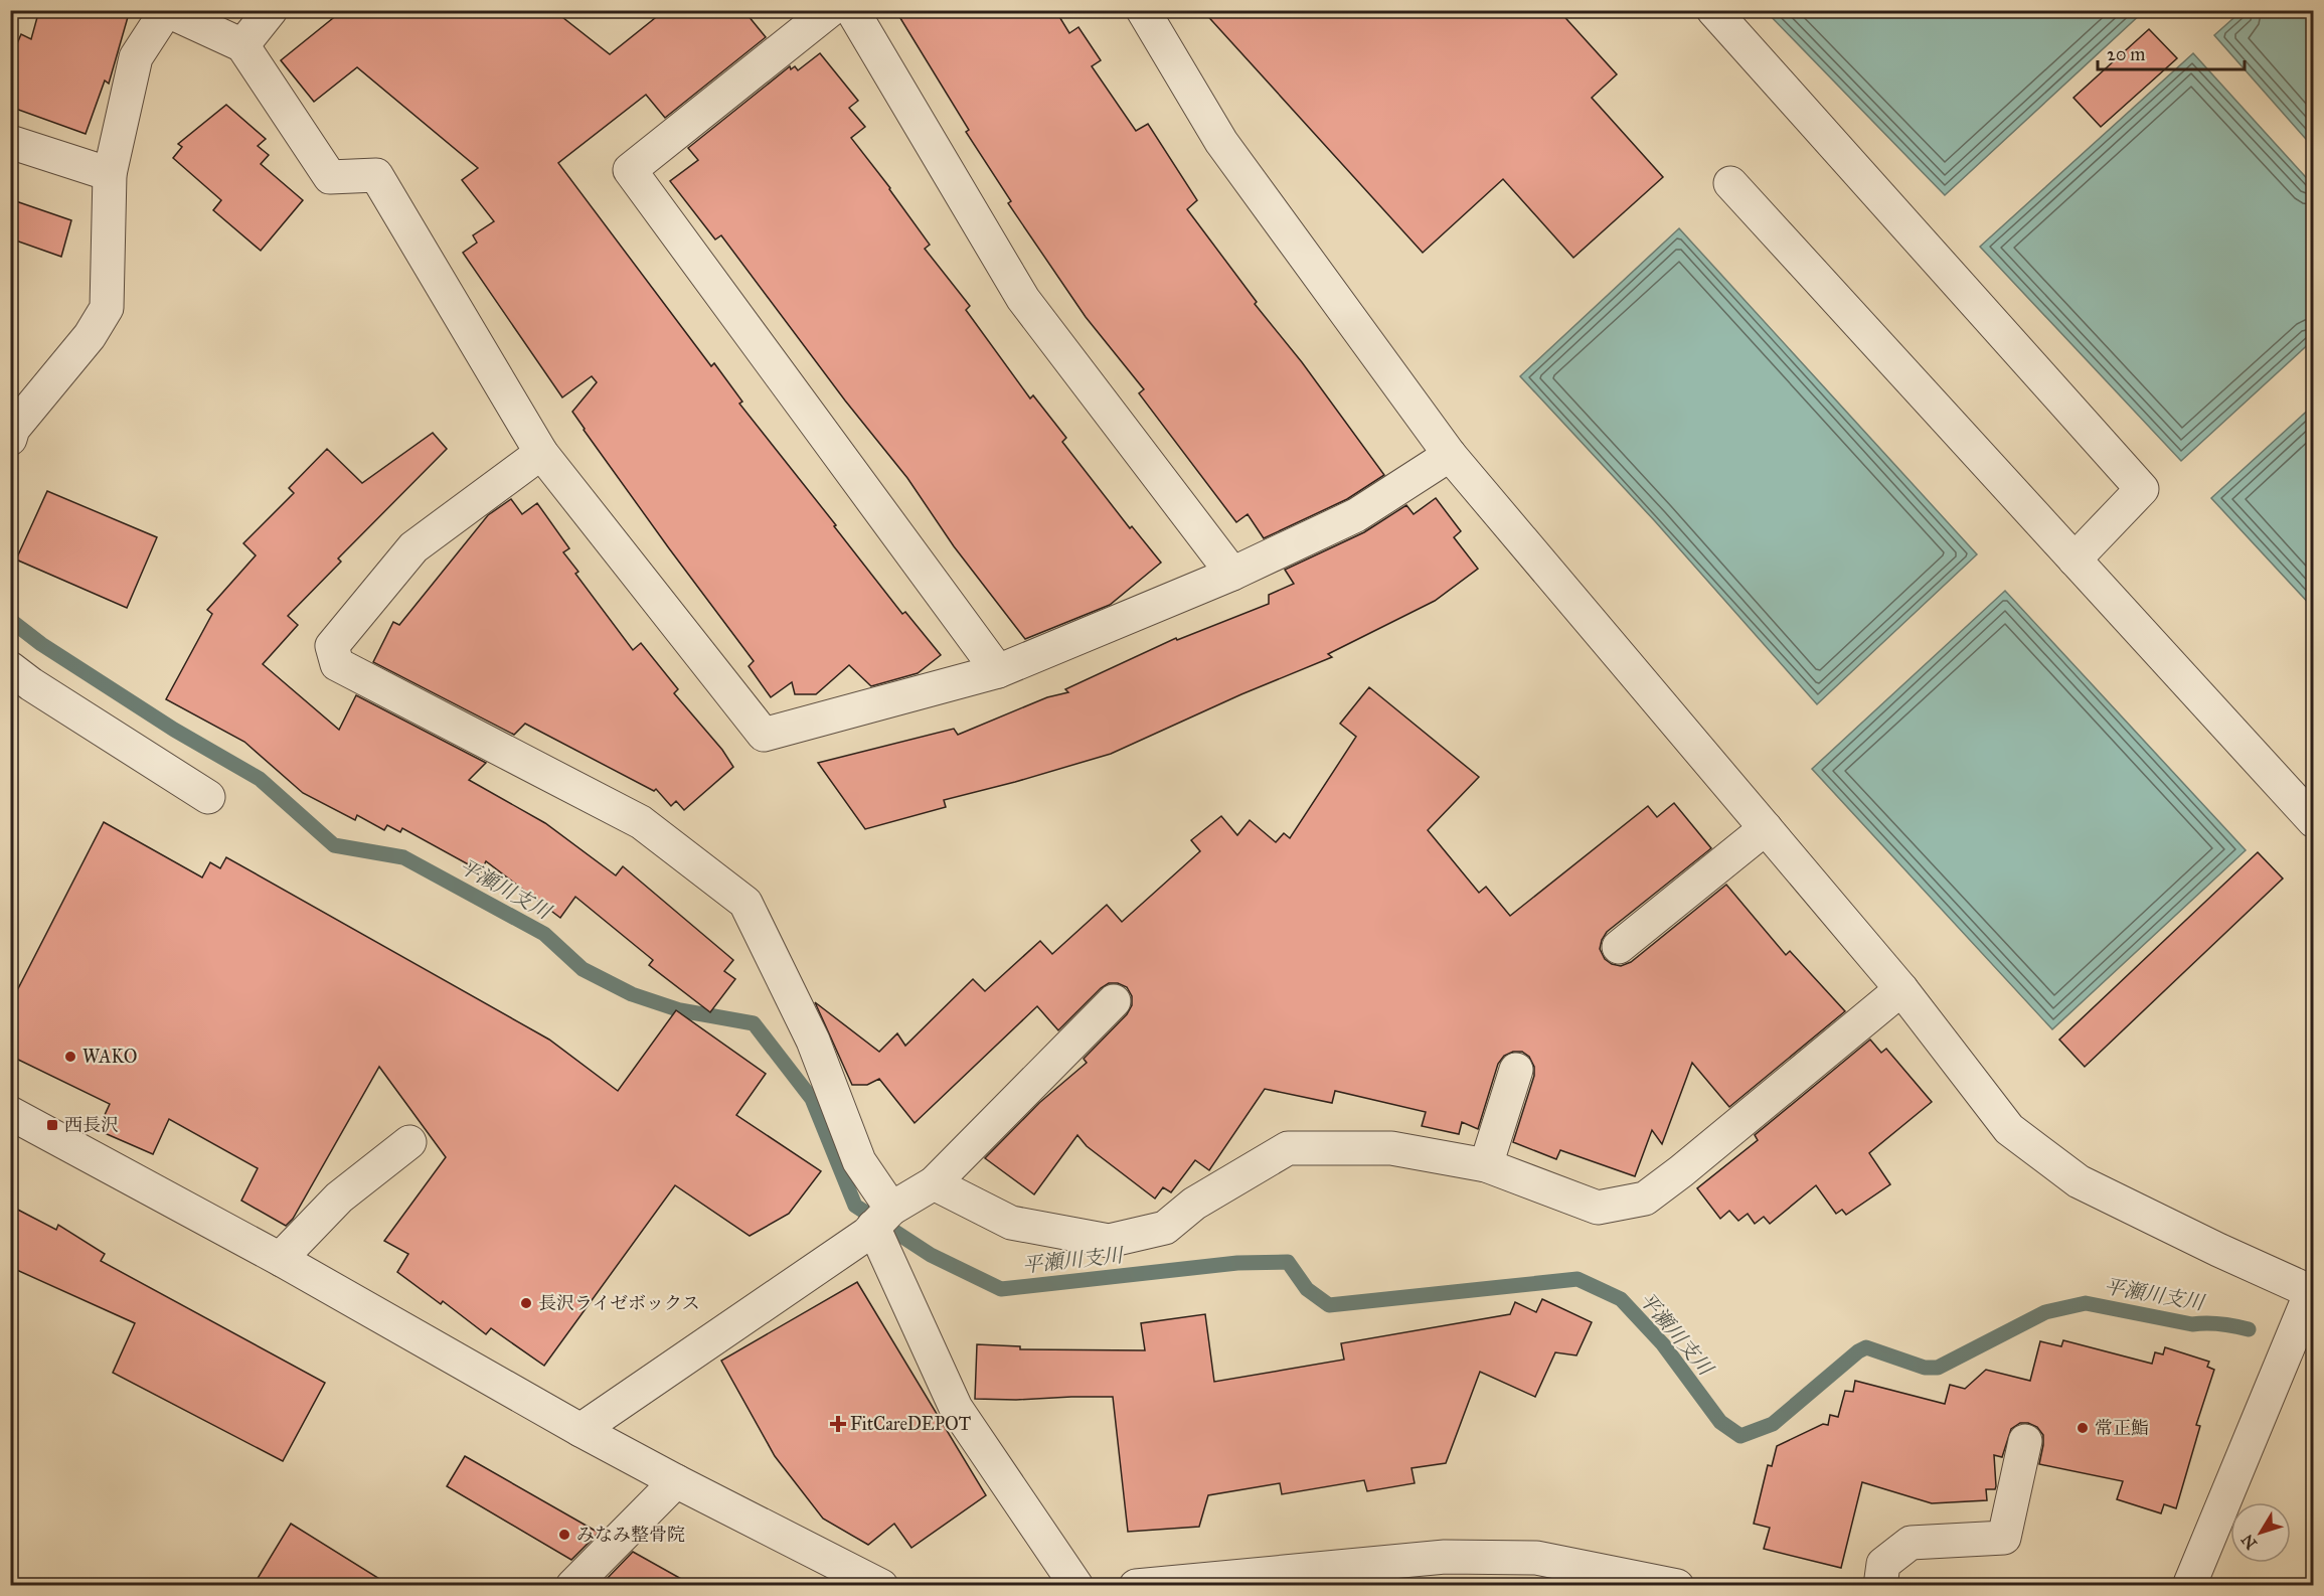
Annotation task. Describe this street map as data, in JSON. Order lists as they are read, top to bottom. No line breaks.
{"water":["平瀬川支川"],"places":{"other":["WAKO","長沢ライゼボックス","常正鮨","みなみ整骨院"],"transit":["西長沢"],"health":["FitCareDEPOT"]},"scale_bar":"20 m","north":"bottom left"}
